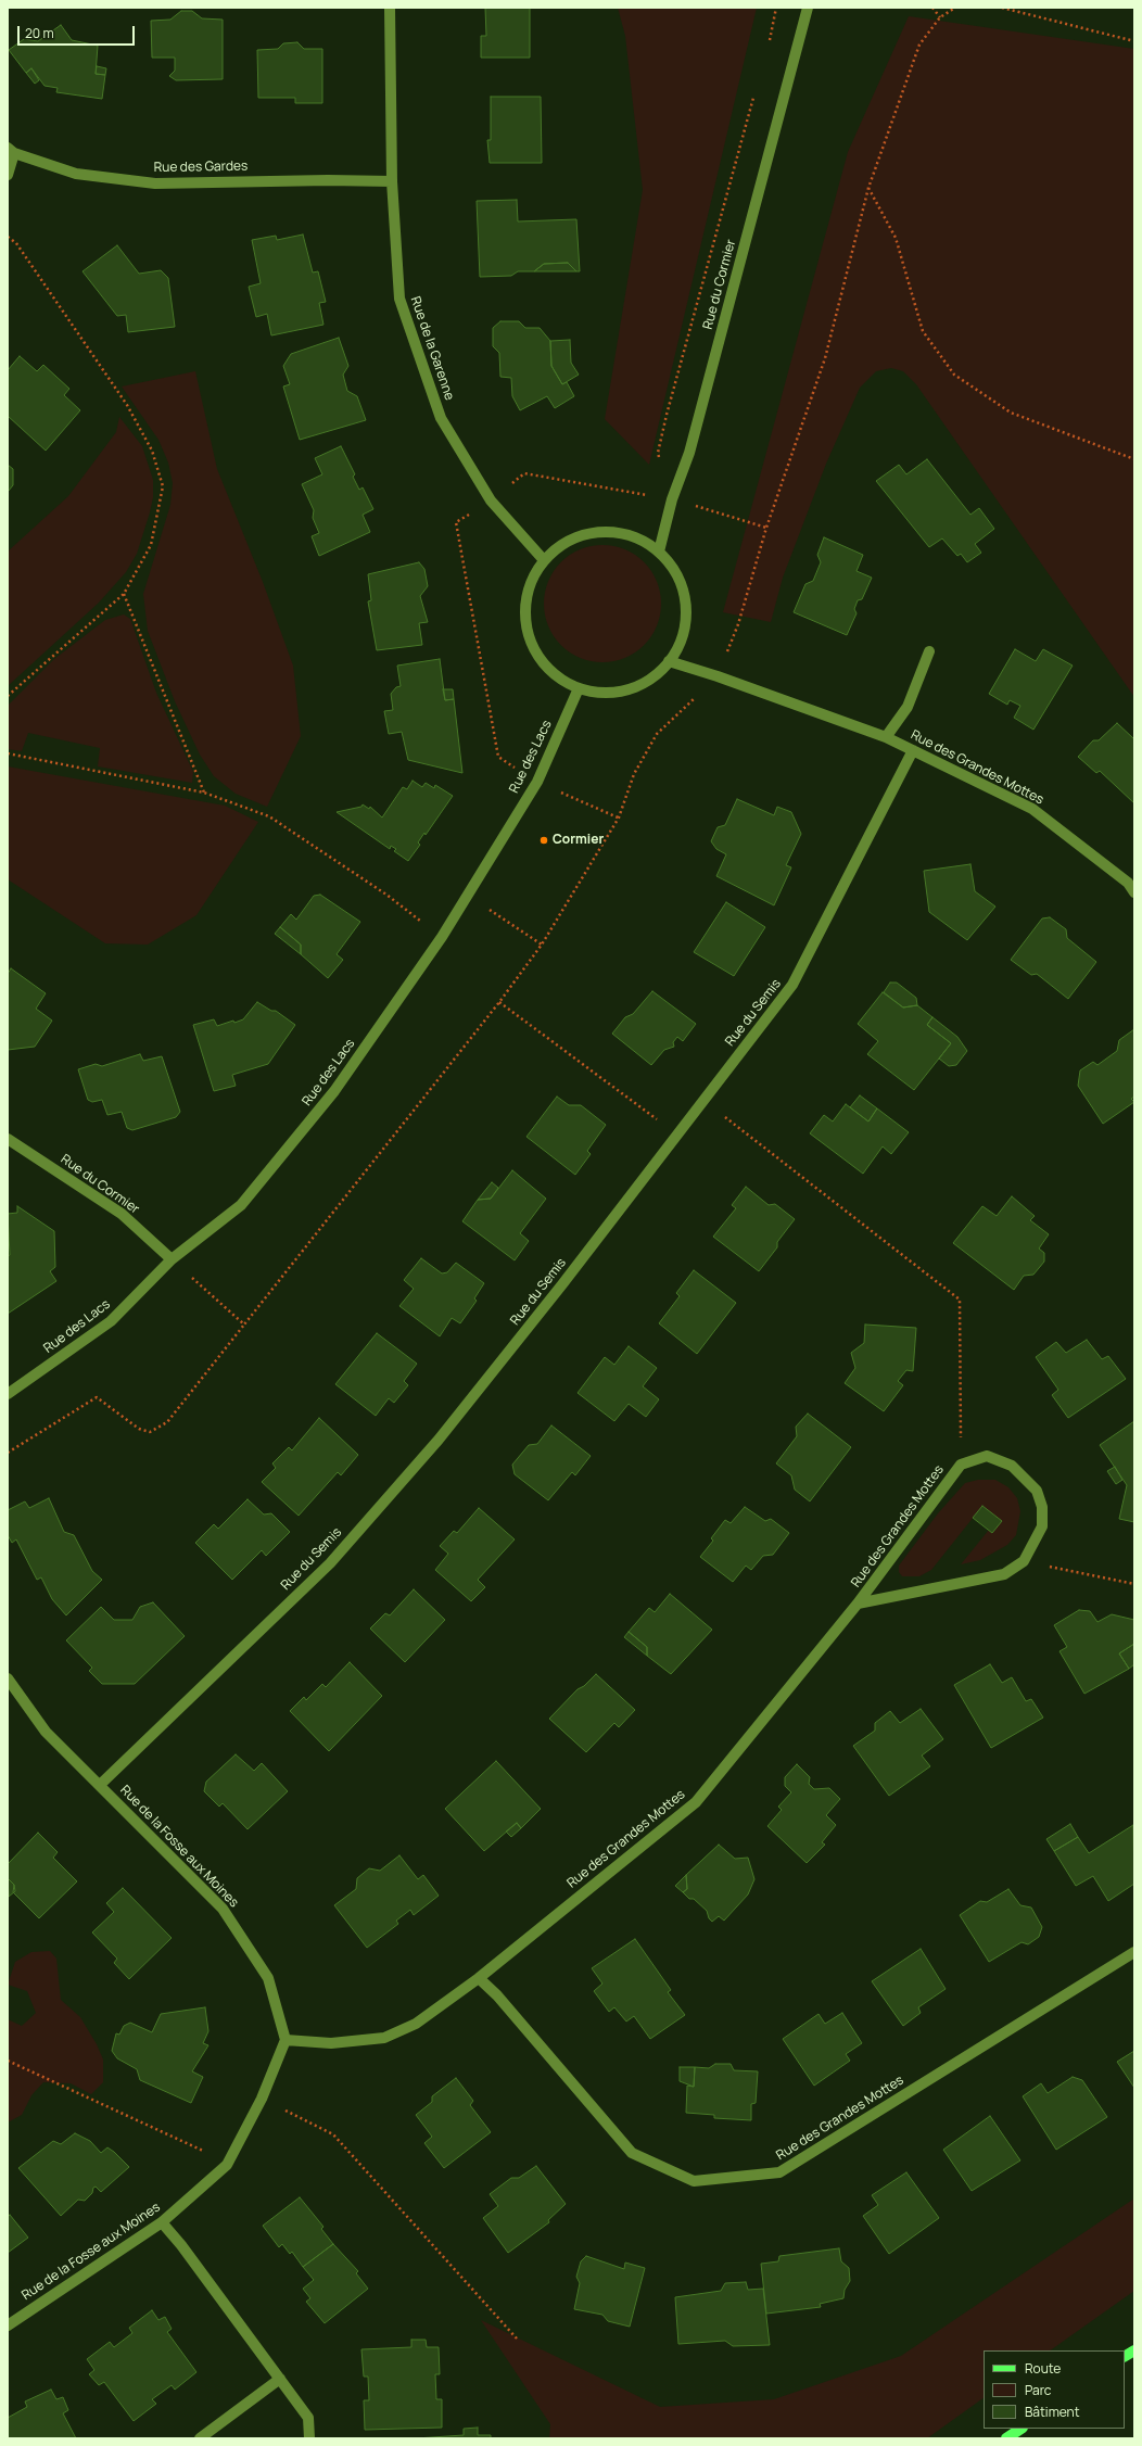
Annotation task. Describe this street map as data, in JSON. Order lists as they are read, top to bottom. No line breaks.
{"streets":{"street":["Rue des Gardes","Rue du Cormier","Rue de la Garenne","Rue des Lacs","Rue des Grandes Mottes","Rue du Semis","Rue de la Fosse aux Moines"]},"crossings":[["Rue des Gardes","Rue de la Garenne"],["Rue du Cormier","Rue des Lacs"],["Rue des Grandes Mottes","Rue du Semis"],["Rue des Grandes Mottes","Rue de la Fosse aux Moines"],["Rue du Semis","Rue de la Fosse aux Moines"]],"places":["Cormier"],"legend":["Route","Parc","Bâtiment"],"scale_bar":"20 m"}
